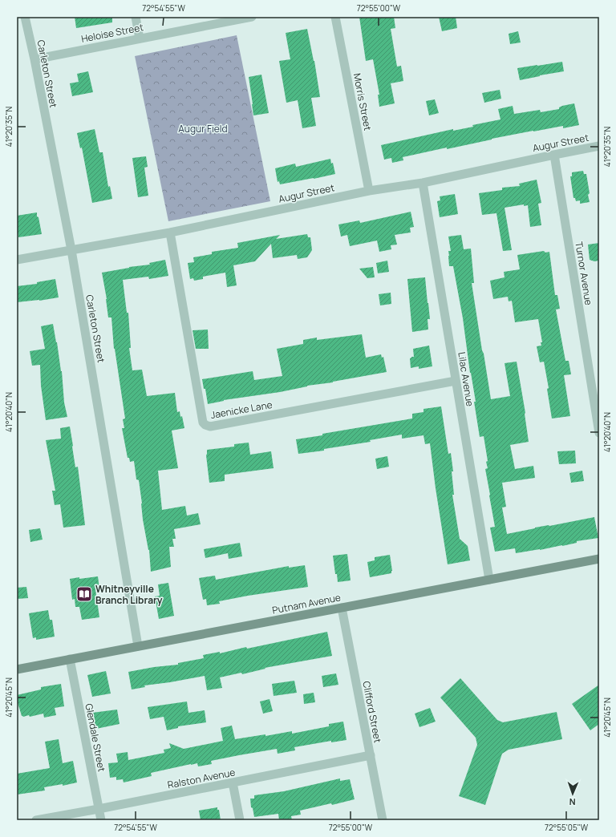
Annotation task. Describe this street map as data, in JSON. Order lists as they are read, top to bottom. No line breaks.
{"streets":{"main road":["Putnam Avenue"],"street":["Heloise Street","Carleton Street","Morris Street","Augur Street","Turnor Avenue","Lilac Avenue","Jaenicke Lane","Clifford Street","Glendale Street","Ralston Avenue"]},"crossings":[["Heloise Street","Carleton Street"],["Carleton Street","Augur Street"],["Carleton Street","Putnam Avenue"],["Morris Street","Augur Street"],["Augur Street","Turnor Avenue"],["Augur Street","Lilac Avenue"],["Augur Street","Jaenicke Lane"],["Lilac Avenue","Jaenicke Lane"],["Lilac Avenue","Putnam Avenue"],["Putnam Avenue","Clifford Street"],["Putnam Avenue","Glendale Street"],["Clifford Street","Ralston Avenue"],["Glendale Street","Ralston Avenue"]],"parks":["Augur Field"],"places":{"library":["Whitneyville Branch Library"]},"north":"bottom","coordinates":["72°54'55\"W","72°55'00\"W","41°20'35\"N","41°20'40\"N","41°20'45\"N","72°55'05\"W"]}
